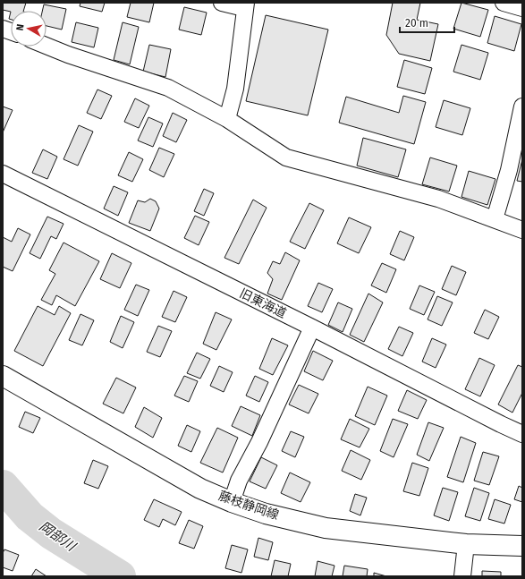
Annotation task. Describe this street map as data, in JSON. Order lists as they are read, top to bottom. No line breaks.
{"streets":{"main road":["藤枝静岡線"],"street":["旧東海道"]},"water":["岡部川"],"scale_bar":"20 m","north":"left"}
